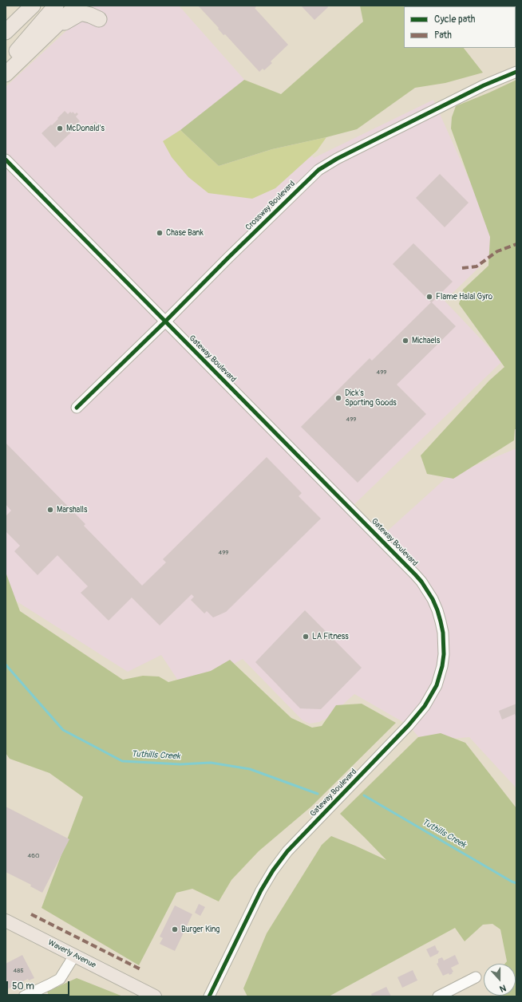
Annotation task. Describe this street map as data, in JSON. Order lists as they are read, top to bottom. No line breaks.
{"streets":{"main road":["Waverly Avenue"],"street":["Crossway Boulevard","Gateway Boulevard"]},"crossings":[["Crossway Boulevard","Gateway Boulevard"]],"water":["Tuthills Creek"],"places":["McDonald's","Chase Bank","Flame Halal Gyro","Michaels","Dick's Sporting Goods","Marshalls","LA Fitness","Burger King"],"house_numbers":["499","499","499","460","485"],"legend":["Cycle path","Path"],"scale_bar":"50 m","north":"bottom"}
